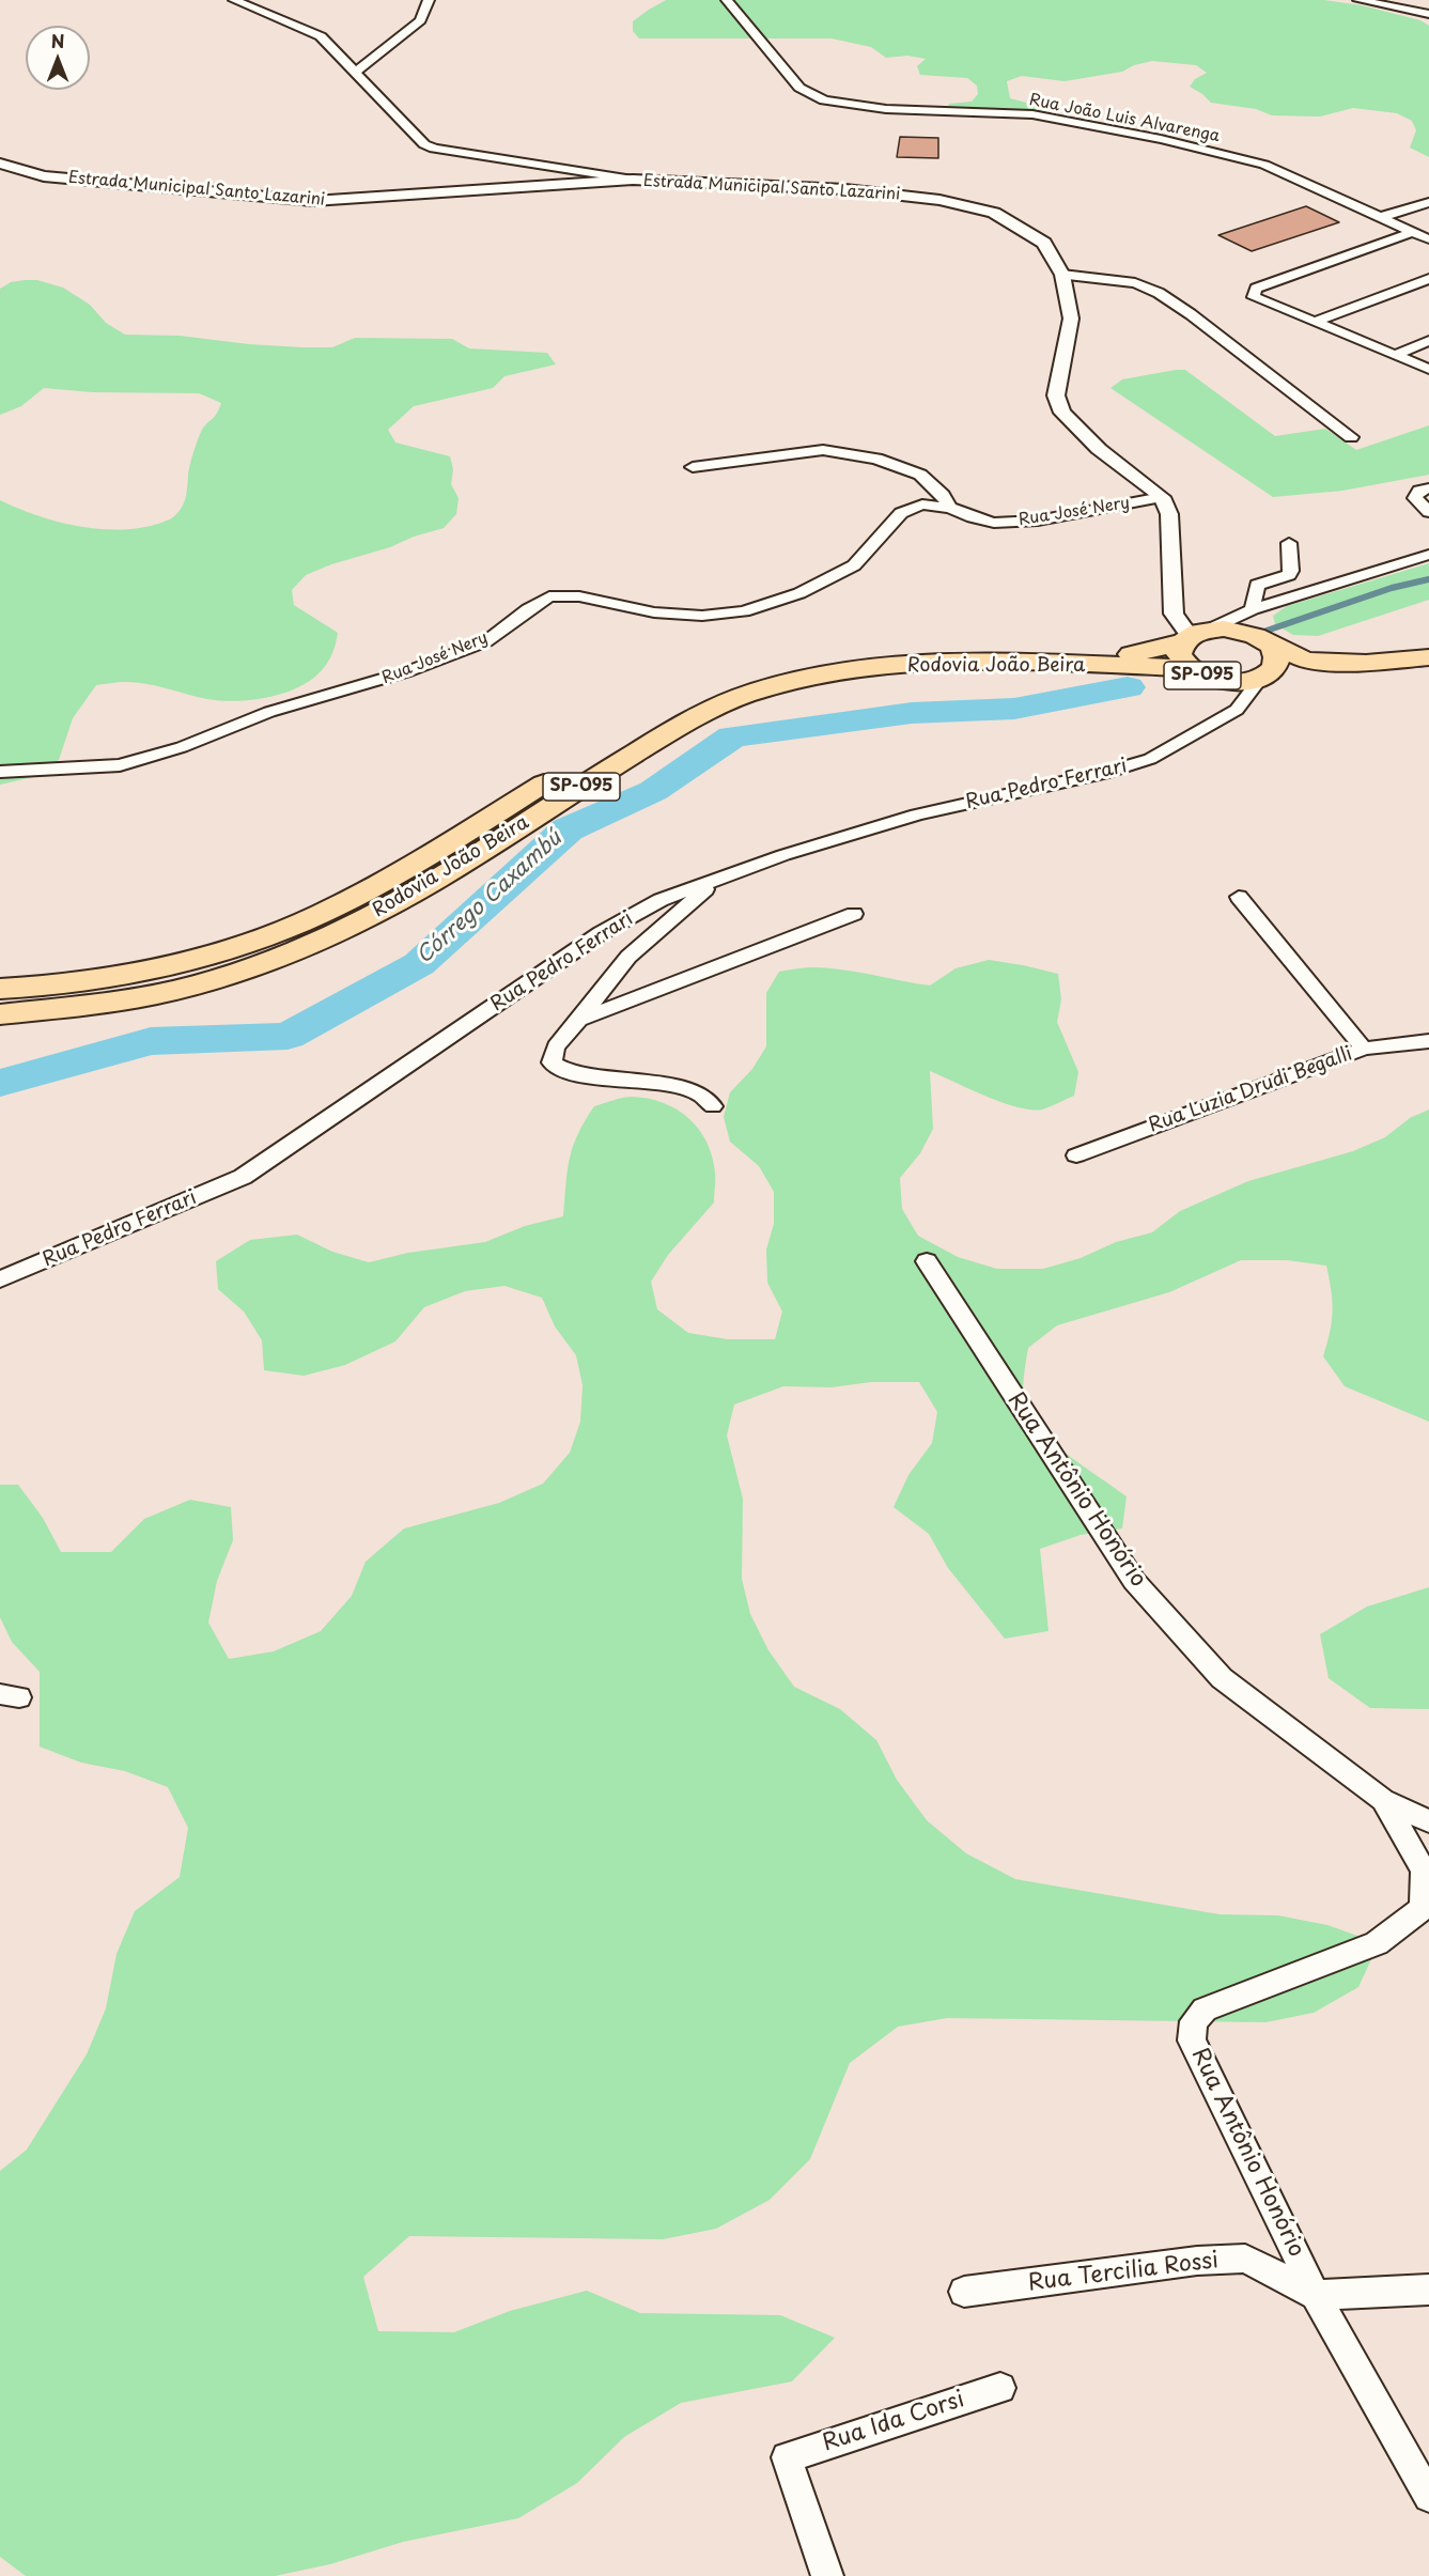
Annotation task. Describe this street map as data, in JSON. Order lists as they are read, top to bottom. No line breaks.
{"streets":{"main road":["Rodovia João Beira","SP-095"],"street":["Rua João Luis Alvarenga","Estrada Municipal Santo Lazarini","Rua José Nery","Rua Pedro Ferrari","Rua Luzia Drudi Begalli","Rua Antônio Honório","Rua Tercilia Rossi","Rua Ida Corsi"]},"crossings":[["Estrada Municipal Santo Lazarini","Rua José Nery"],["Rodovia João Beira","SP-095"],["SP-095","Rua Pedro Ferrari"],["Rua Antônio Honório","Rua Tercilia Rossi"]],"water":["Córrego Caxambú"],"north":"top"}
